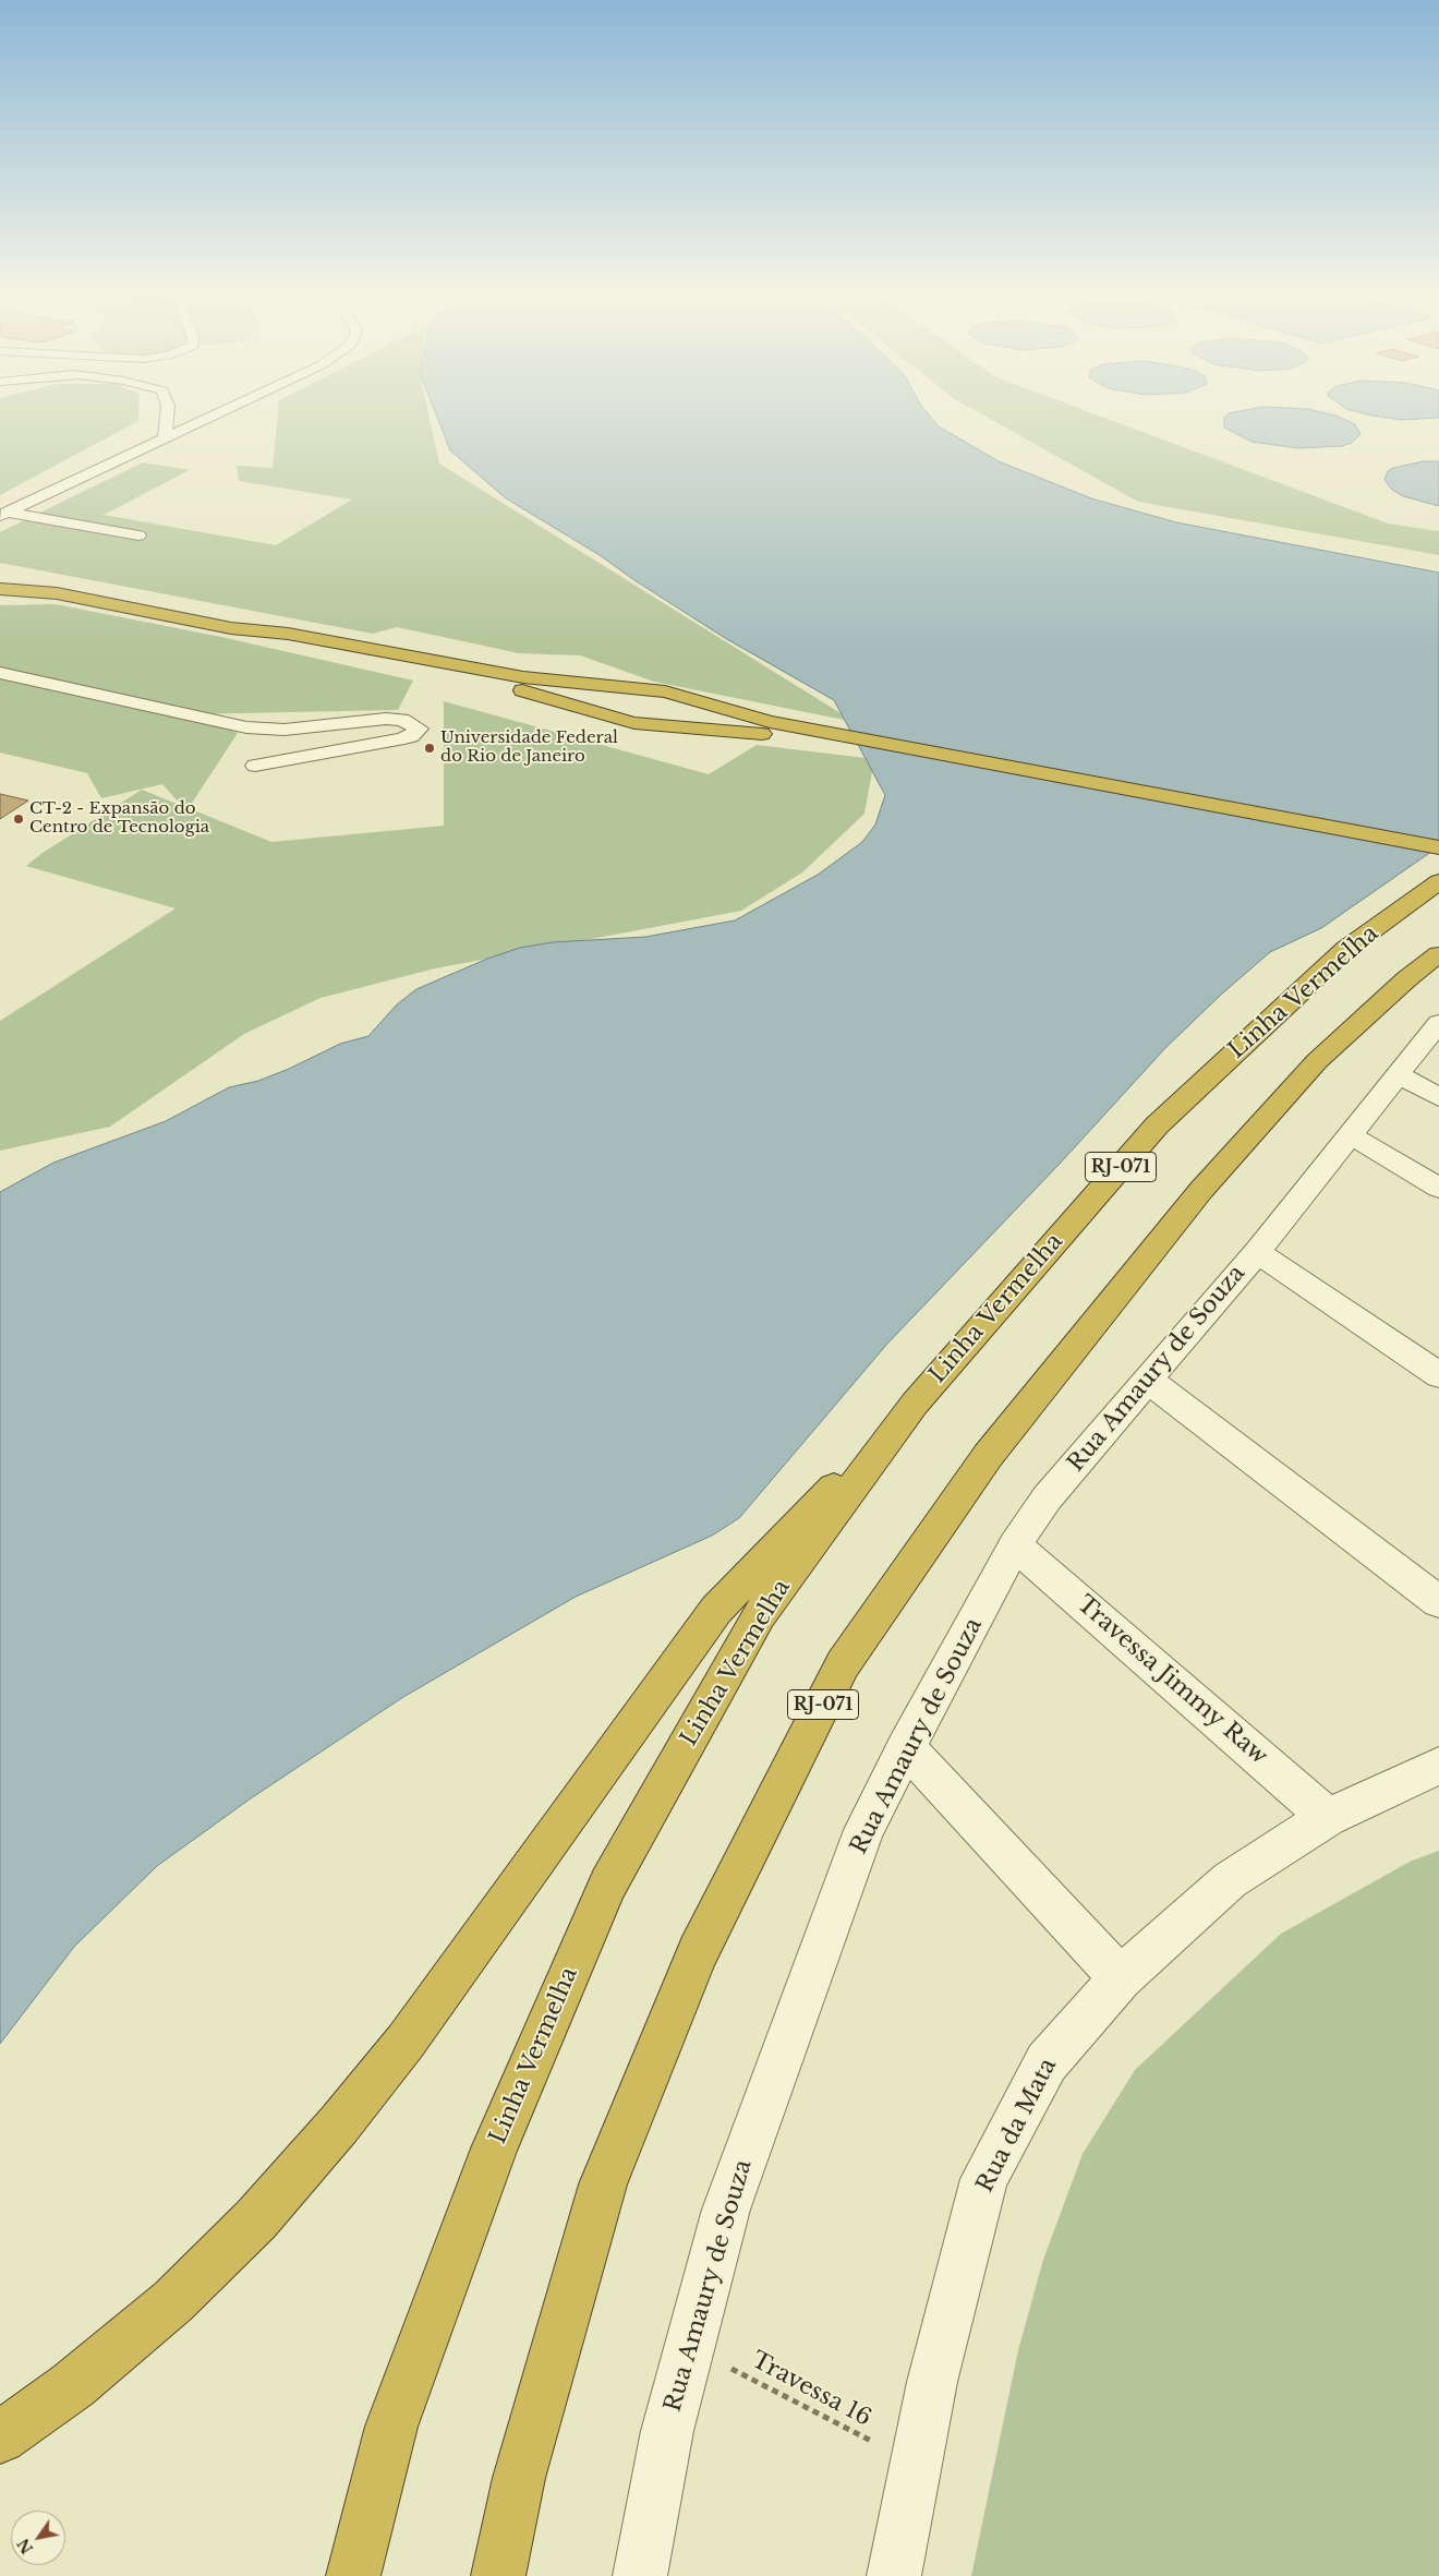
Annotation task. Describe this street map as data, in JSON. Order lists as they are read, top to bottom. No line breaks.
{"streets":{"highway":["Linha Vermelha","RJ-071"],"street":["Rua Amaury de Souza","Travessa Jimmy Raw","Rua da Mata"],"path":["Travessa 16"]},"crossings":[["Rua Amaury de Souza","Travessa Jimmy Raw"],["Rua Amaury de Souza","Travessa 16"],["Travessa Jimmy Raw","Rua da Mata"],["Rua da Mata","Travessa 16"]],"places":["Universidade Federal do Rio de Janeiro","CT-2 - Expansão do Centro de Tecnologia"],"north":"bottom left"}
